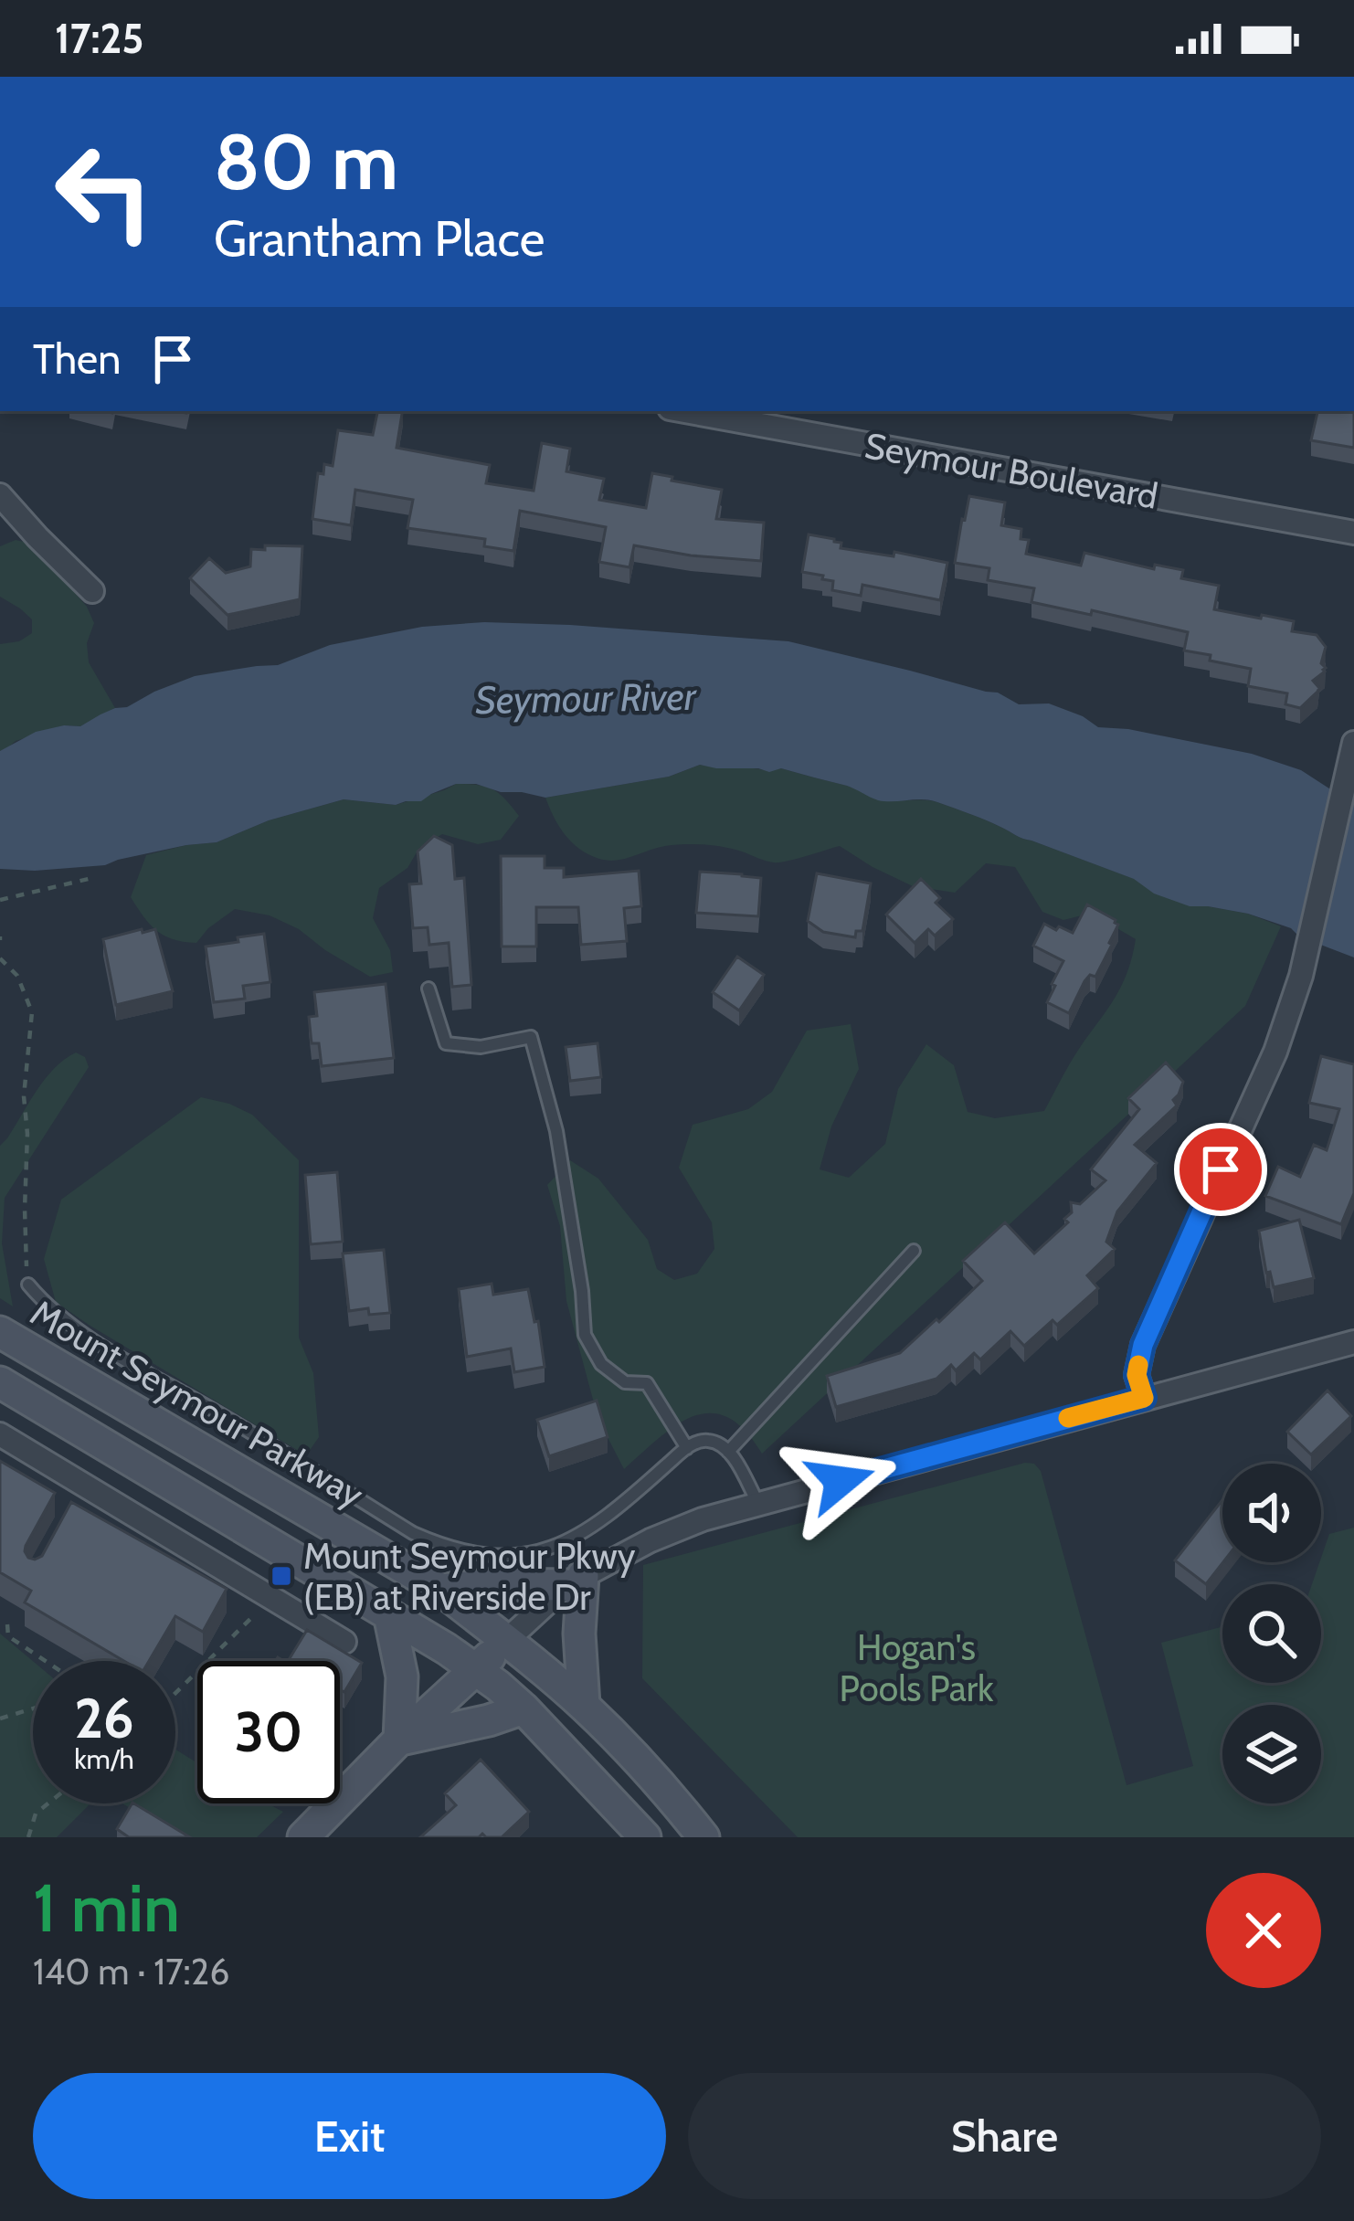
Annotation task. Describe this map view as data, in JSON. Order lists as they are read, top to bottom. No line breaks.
{"streets":{"main road":["Mount Seymour Parkway"],"street":["Seymour Boulevard"]},"water":["Seymour River"],"parks":["Hogan's Pools Park"],"places":{"transit":["Mount Seymour Pkwy (EB) at Riverside Dr"]},"page":{"status":"17:25","turn":["80 m","Grantham Place"],"then":"Then","speed":"26 km/h","limit":"30","heading":["1 min","140 m · 17:26"],"buttons":["Exit","Share"]}}
